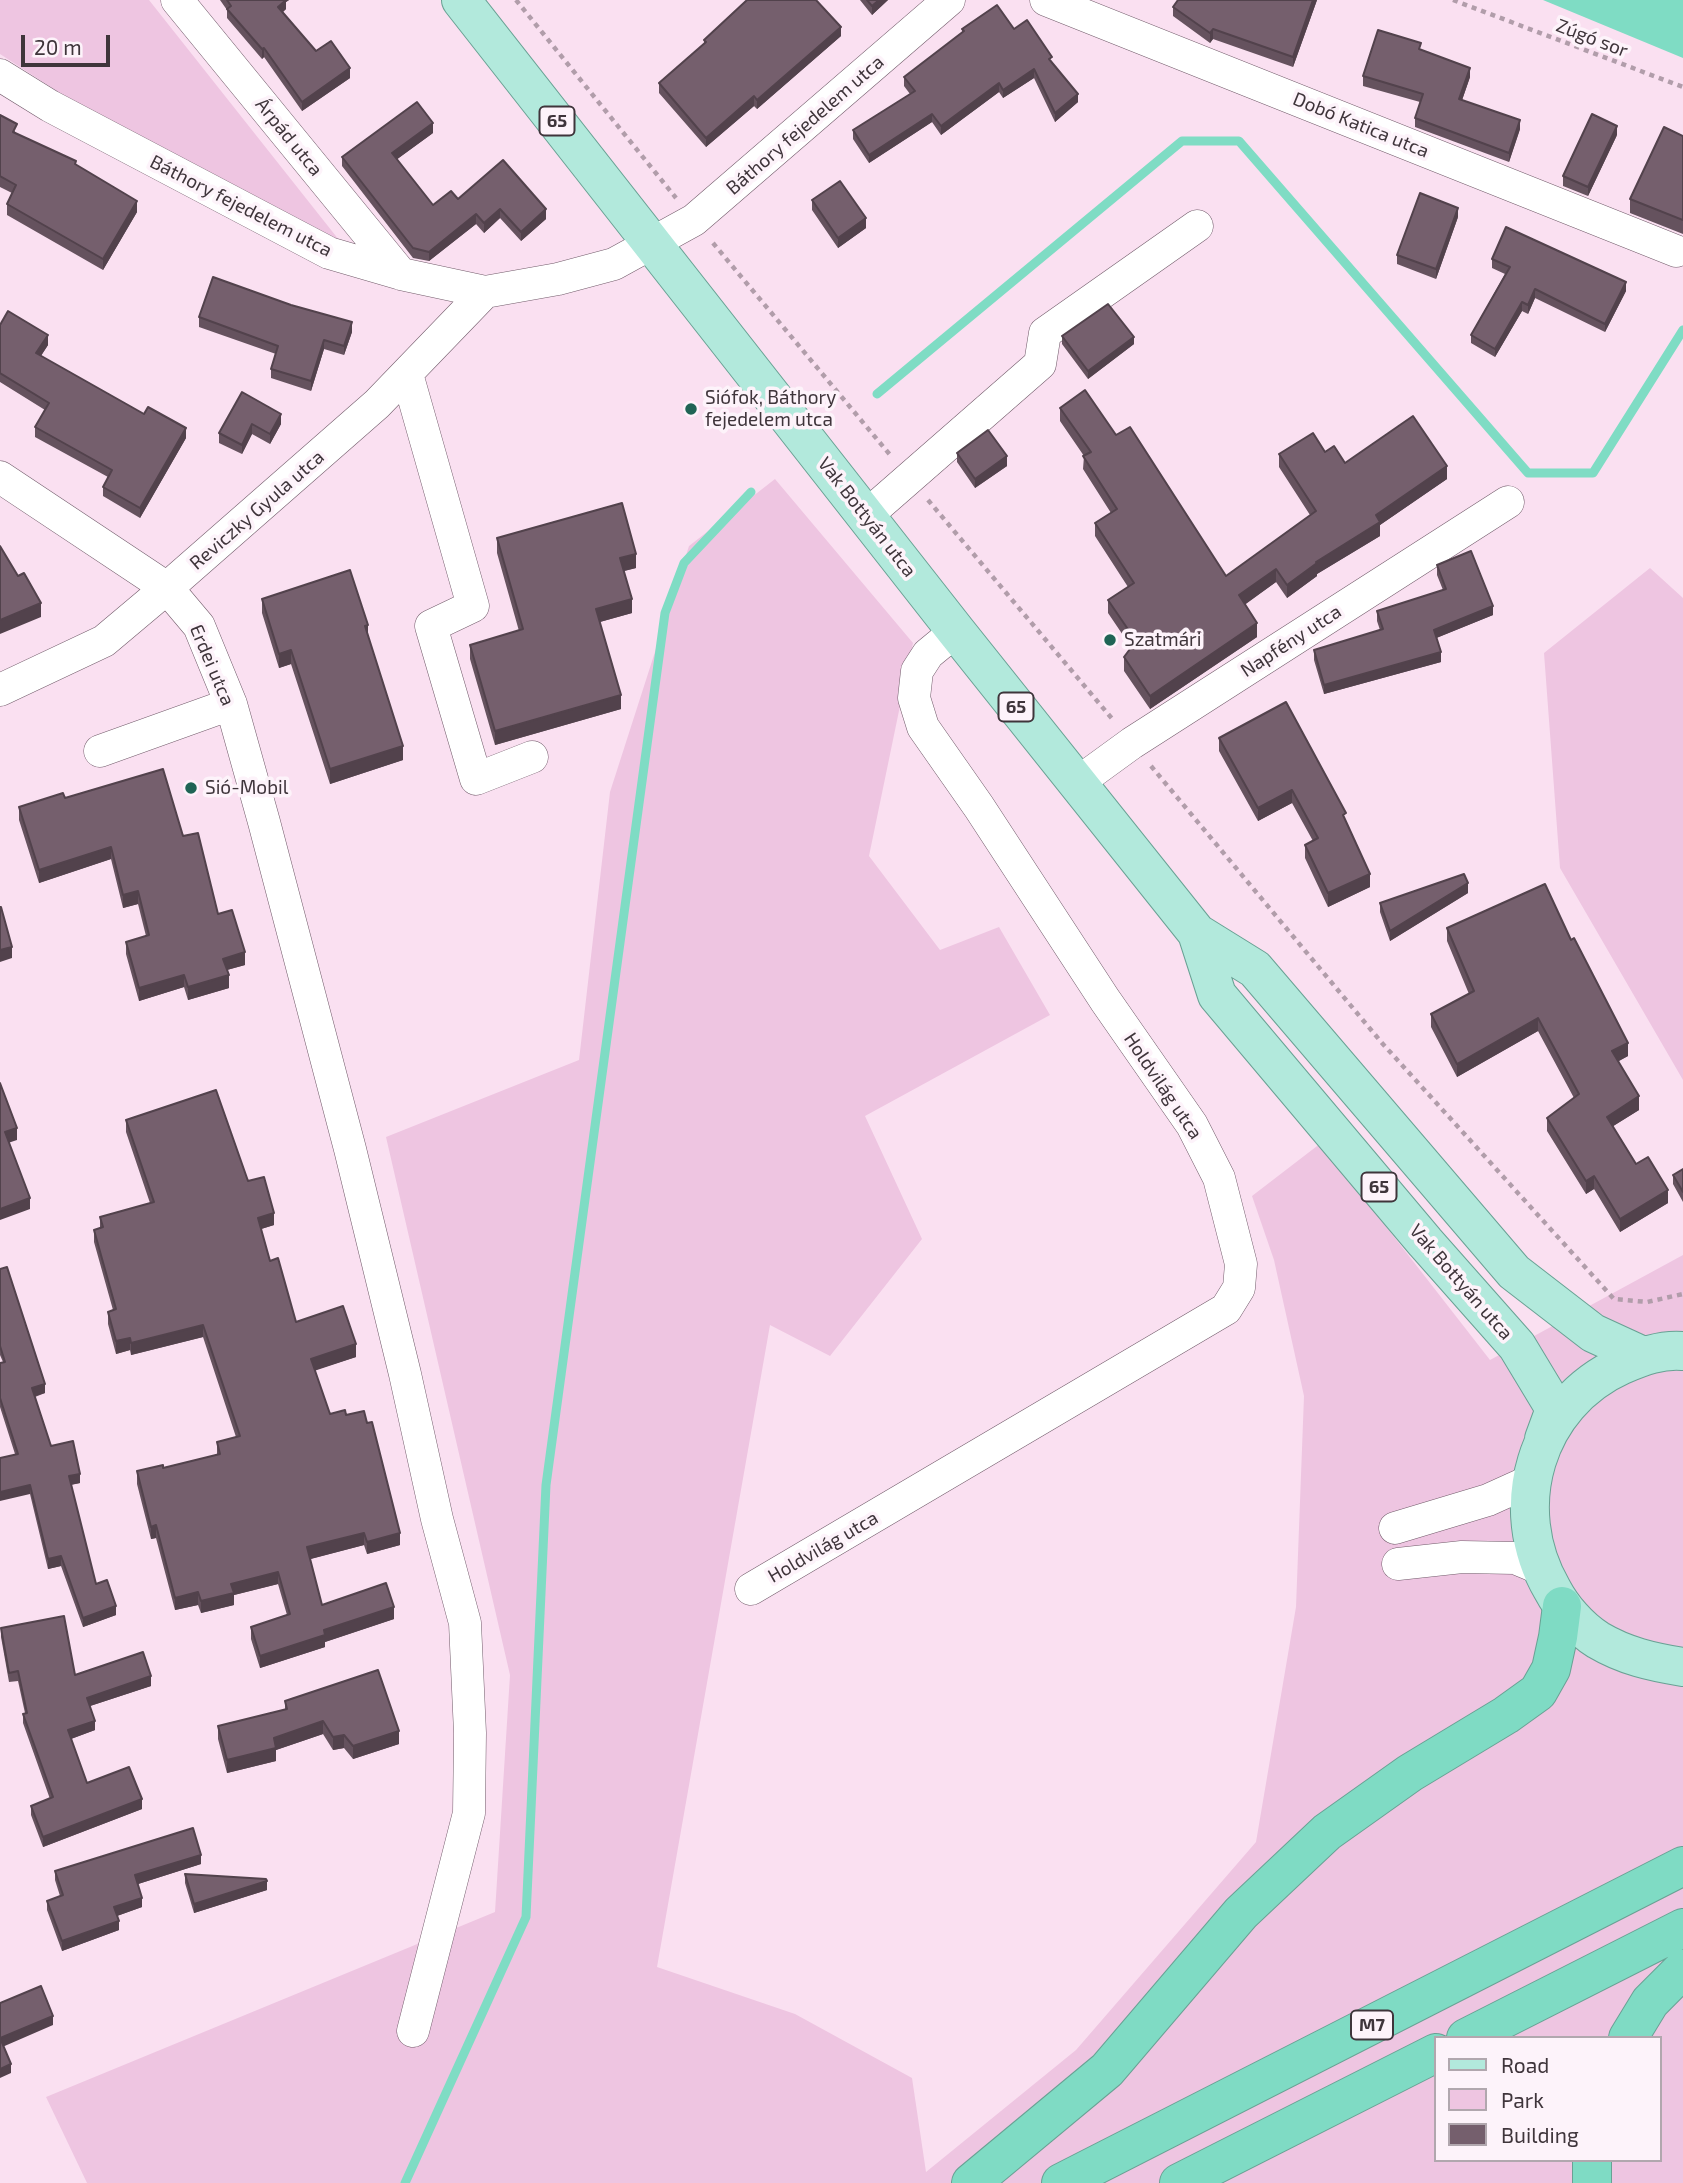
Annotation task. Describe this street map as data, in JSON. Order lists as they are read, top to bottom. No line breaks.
{"streets":{"highway":["M7"],"main road":["65","Vak Bottyán utca"],"street":["Báthory fejedelem utca","Dobó Katica utca","Árpád utca","Reviczky Gyula utca","Napfény utca","Erdei utca","Holdvilág utca"],"path":["Zúgó sor"]},"crossings":[["65","Vak Bottyán utca"],["Báthory fejedelem utca","Árpád utca"],["Báthory fejedelem utca","Reviczky Gyula utca"],["Báthory fejedelem utca","Vak Bottyán utca"],["Reviczky Gyula utca","Erdei utca"],["Vak Bottyán utca","Napfény utca"],["Vak Bottyán utca","Holdvilág utca"]],"places":["Siófok, Báthory fejedelem utca","Szatmári","Sió-Mobil"],"legend":["Road","Park","Building"],"scale_bar":"20 m"}
